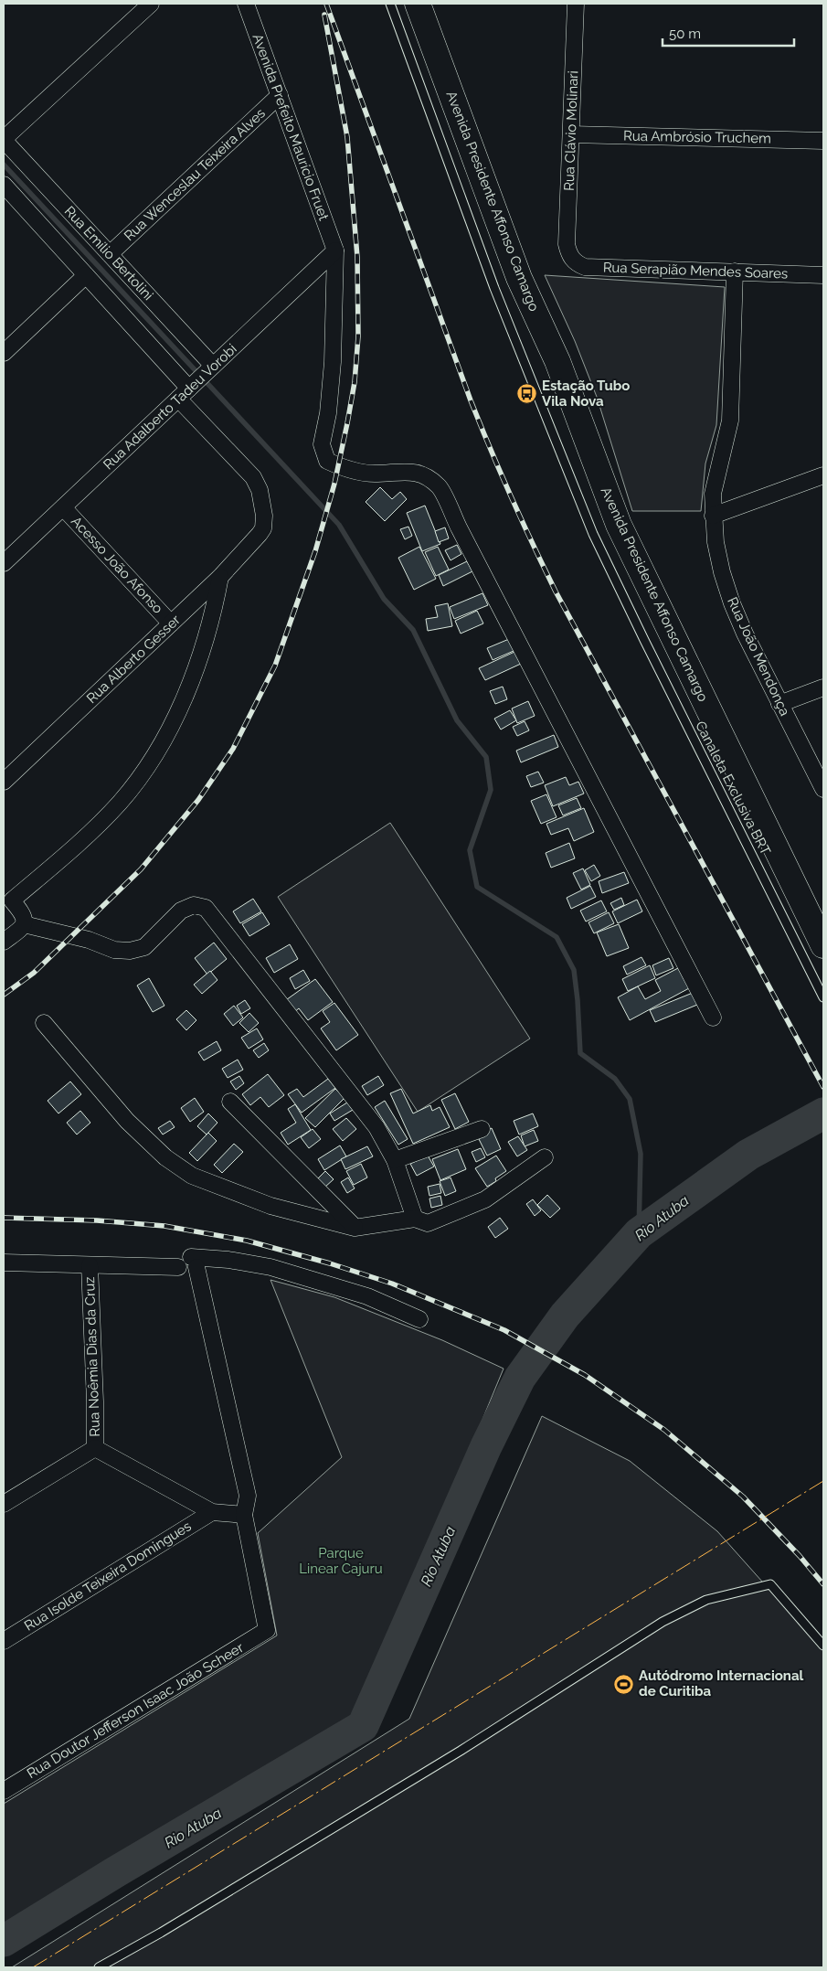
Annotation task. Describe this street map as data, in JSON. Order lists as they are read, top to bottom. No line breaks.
{"streets":{"main road":["Avenida Presidente Affonso Camargo"],"street":["Avenida Prefeito Maurício Fruet","Rua Clávio Molinari","Rua Ambrósio Truchem","Rua Wenceslau Teixeira Alves","Rua Emílio Bertolini","Rua Serapião Mendes Soares","Rua Adalberto Tadeu Vorobi","Acesso João Afonso","Rua João Mendonça","Rua Alberto Gesser","Rua Noêmia Dias da Cruz","Rua Isolde Teixeira Domingues","Rua Doutor Jefferson Isaac João Scheer"],"lane":["Canaleta Exclusiva BRT"]},"crossings":[["Avenida Prefeito Maurício Fruet","Rua Wenceslau Teixeira Alves"],["Avenida Prefeito Maurício Fruet","Rua Adalberto Tadeu Vorobi"],["Rua Clávio Molinari","Rua Ambrósio Truchem"],["Rua Clávio Molinari","Rua Serapião Mendes Soares"],["Rua Wenceslau Teixeira Alves","Rua Emílio Bertolini"],["Rua Emílio Bertolini","Rua Adalberto Tadeu Vorobi"],["Rua Serapião Mendes Soares","Rua João Mendonça"],["Rua Adalberto Tadeu Vorobi","Acesso João Afonso"],["Rua Adalberto Tadeu Vorobi","Rua Alberto Gesser"],["Acesso João Afonso","Rua Alberto Gesser"],["Rua Noêmia Dias da Cruz","Rua Isolde Teixeira Domingues"],["Rua Noêmia Dias da Cruz","Rua Doutor Jefferson Isaac João Scheer"]],"water":["Rio Atuba"],"parks":["Parque Linear Cajuru"],"places":{"bus stop":["Estação Tubo Vila Nova"],"sports":["Autódromo Internacional de Curitiba"]},"scale_bar":"50 m"}
